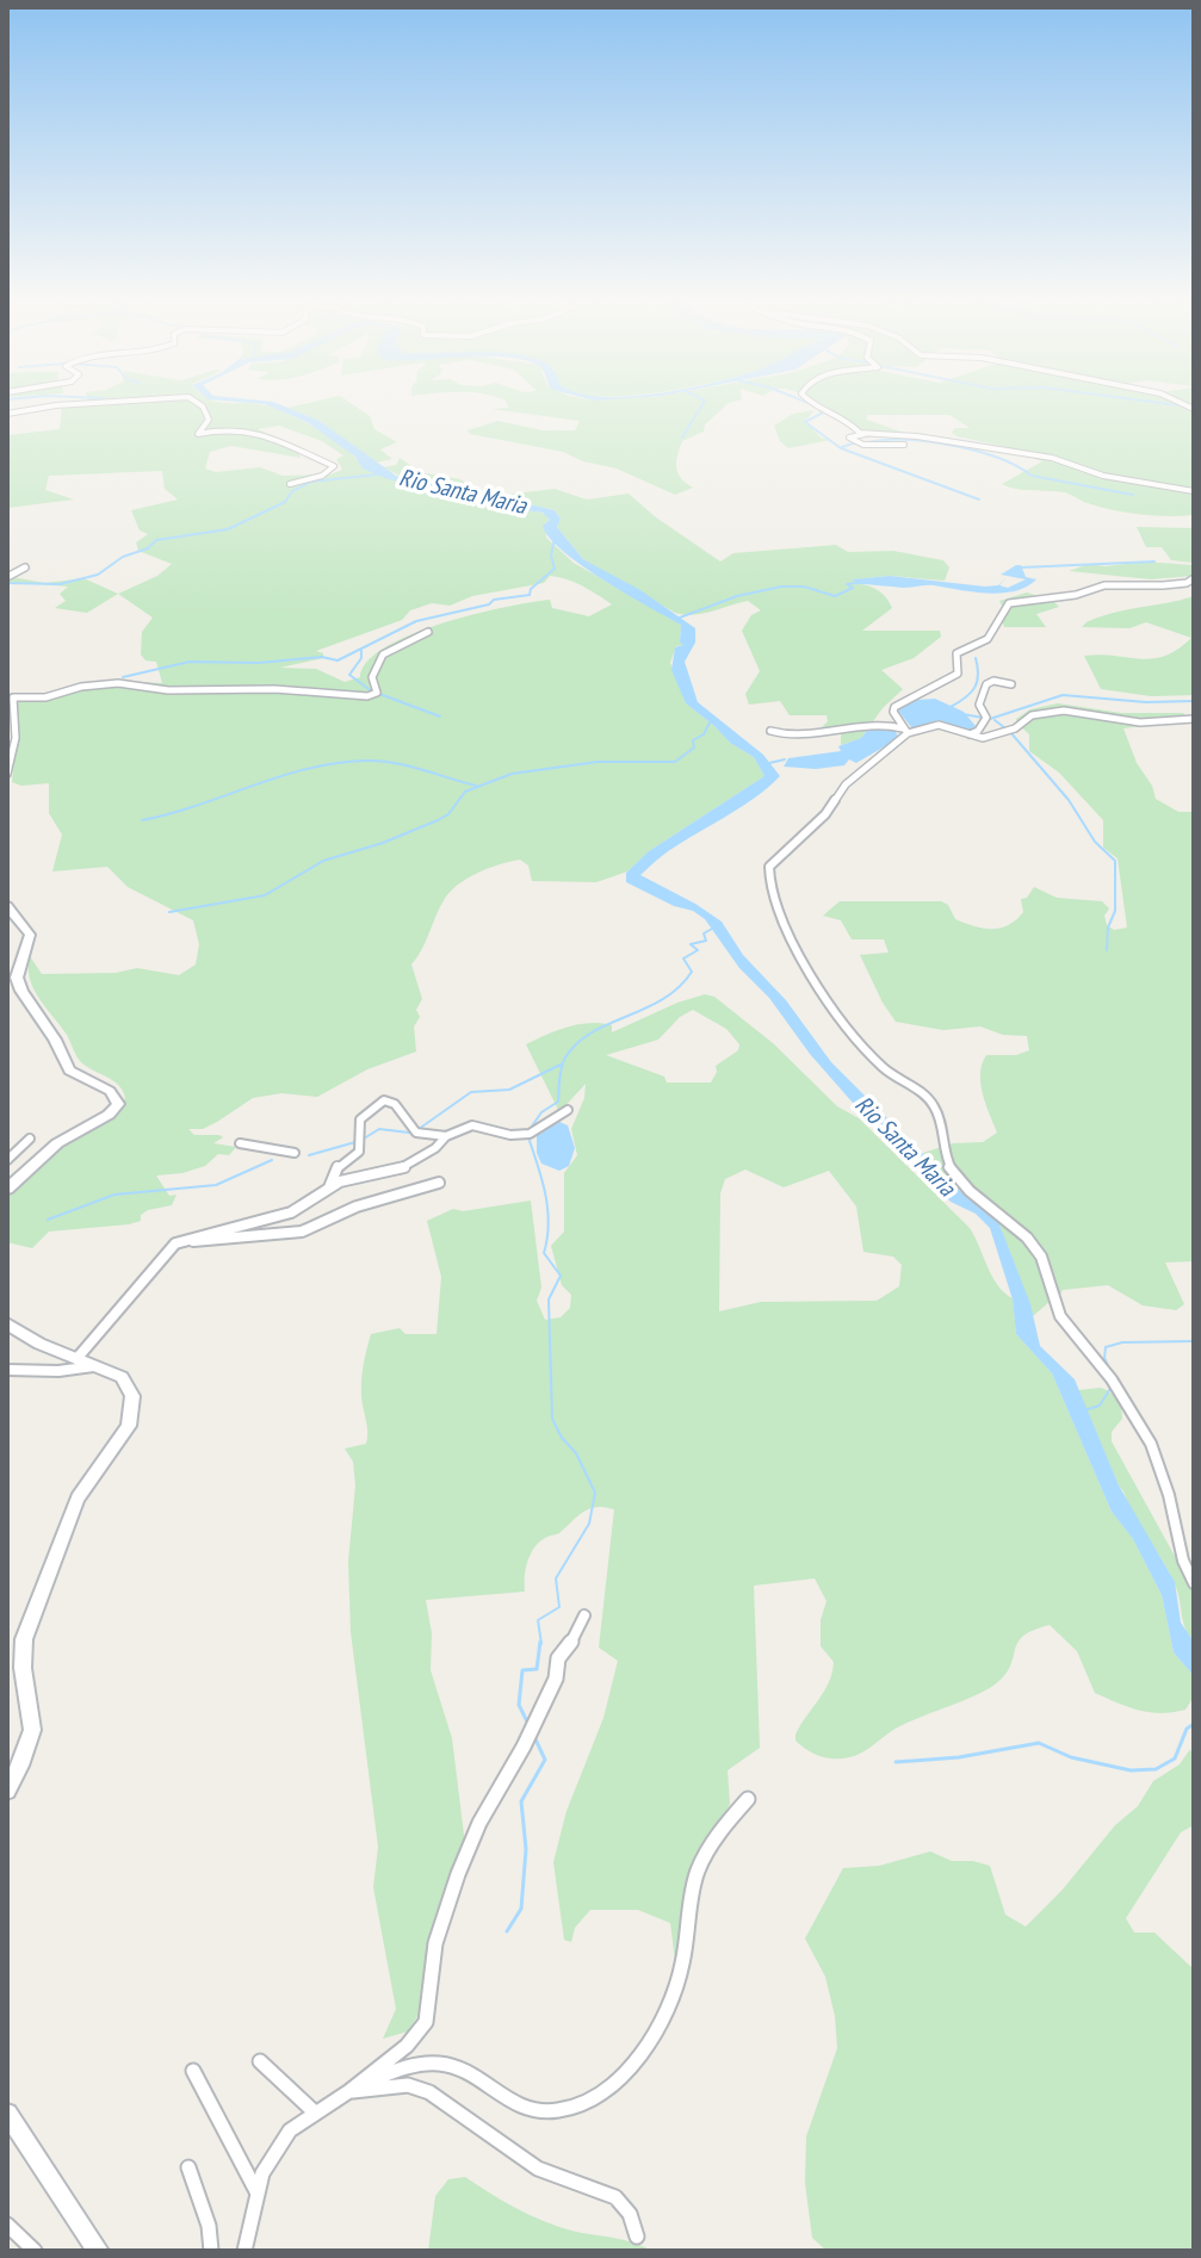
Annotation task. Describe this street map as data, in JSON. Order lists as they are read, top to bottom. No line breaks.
{"water":["Rio Santa Maria"]}
